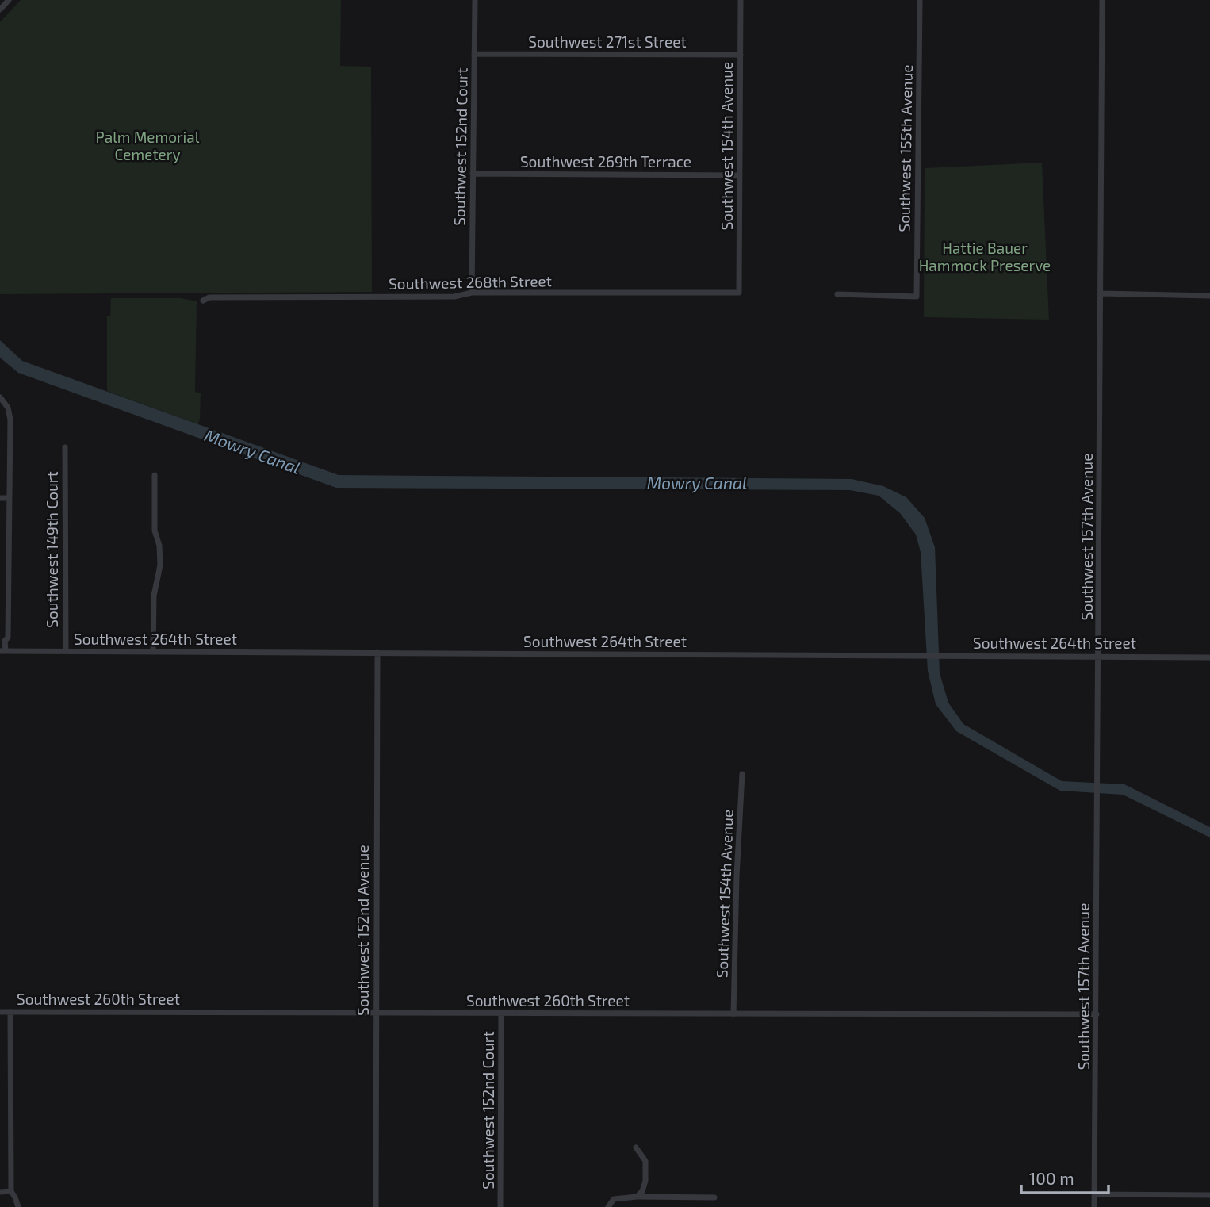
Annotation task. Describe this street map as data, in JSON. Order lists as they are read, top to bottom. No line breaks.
{"streets":{"street":["Southwest 271st Street","Southwest 154th Avenue","Southwest 152nd Court","Southwest 155th Avenue","Southwest 269th Terrace","Southwest 268th Street","Southwest 157th Avenue","Southwest 149th Court","Southwest 264th Street","Southwest 152nd Avenue","Southwest 260th Street"]},"crossings":[["Southwest 271st Street","Southwest 154th Avenue"],["Southwest 271st Street","Southwest 152nd Court"],["Southwest 154th Avenue","Southwest 269th Terrace"],["Southwest 154th Avenue","Southwest 268th Street"],["Southwest 154th Avenue","Southwest 260th Street"],["Southwest 152nd Court","Southwest 269th Terrace"],["Southwest 152nd Court","Southwest 268th Street"],["Southwest 152nd Court","Southwest 260th Street"],["Southwest 157th Avenue","Southwest 264th Street"],["Southwest 157th Avenue","Southwest 260th Street"],["Southwest 149th Court","Southwest 264th Street"],["Southwest 264th Street","Southwest 152nd Avenue"],["Southwest 152nd Avenue","Southwest 260th Street"]],"water":["Mowry Canal"],"parks":["Palm Memorial Cemetery","Hattie Bauer Hammock Preserve"],"scale_bar":"100 m"}
